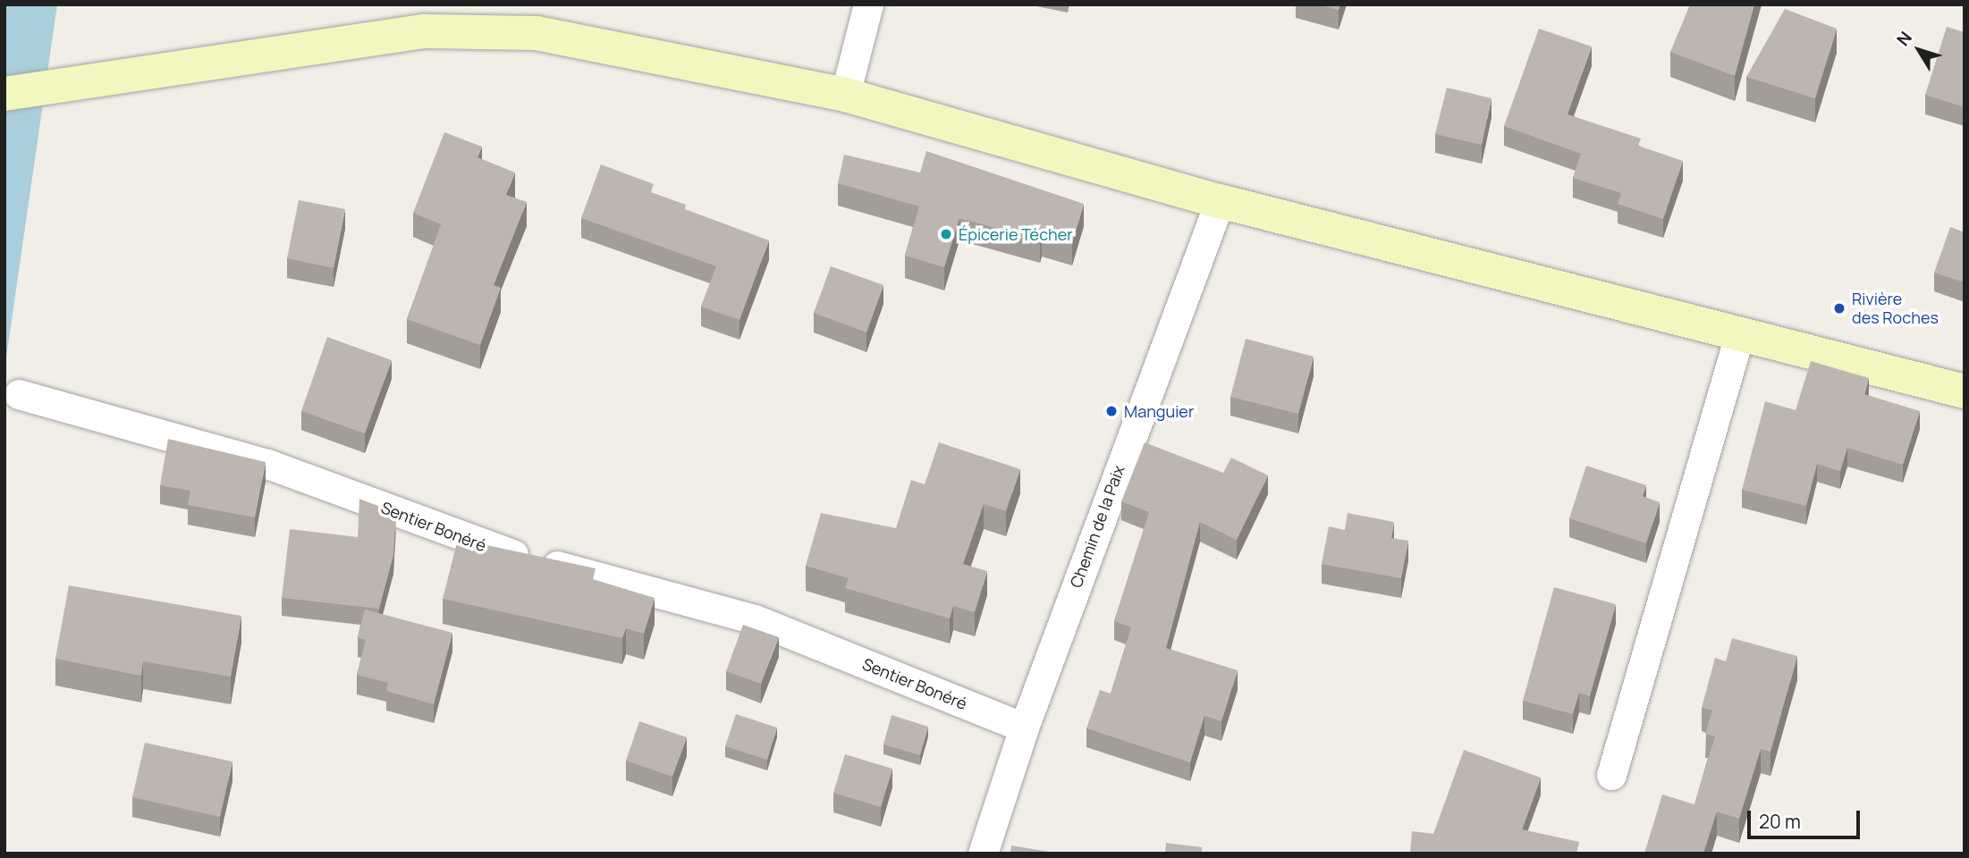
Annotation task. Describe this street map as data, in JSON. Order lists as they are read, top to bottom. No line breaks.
{"streets":{"street":["Sentier Bonéré","Chemin de la Paix"]},"crossings":[["Sentier Bonéré","Chemin de la Paix"]],"places":["Épicerie Técher","Rivière des Roches","Manguier"],"scale_bar":"20 m","north":"top left"}
